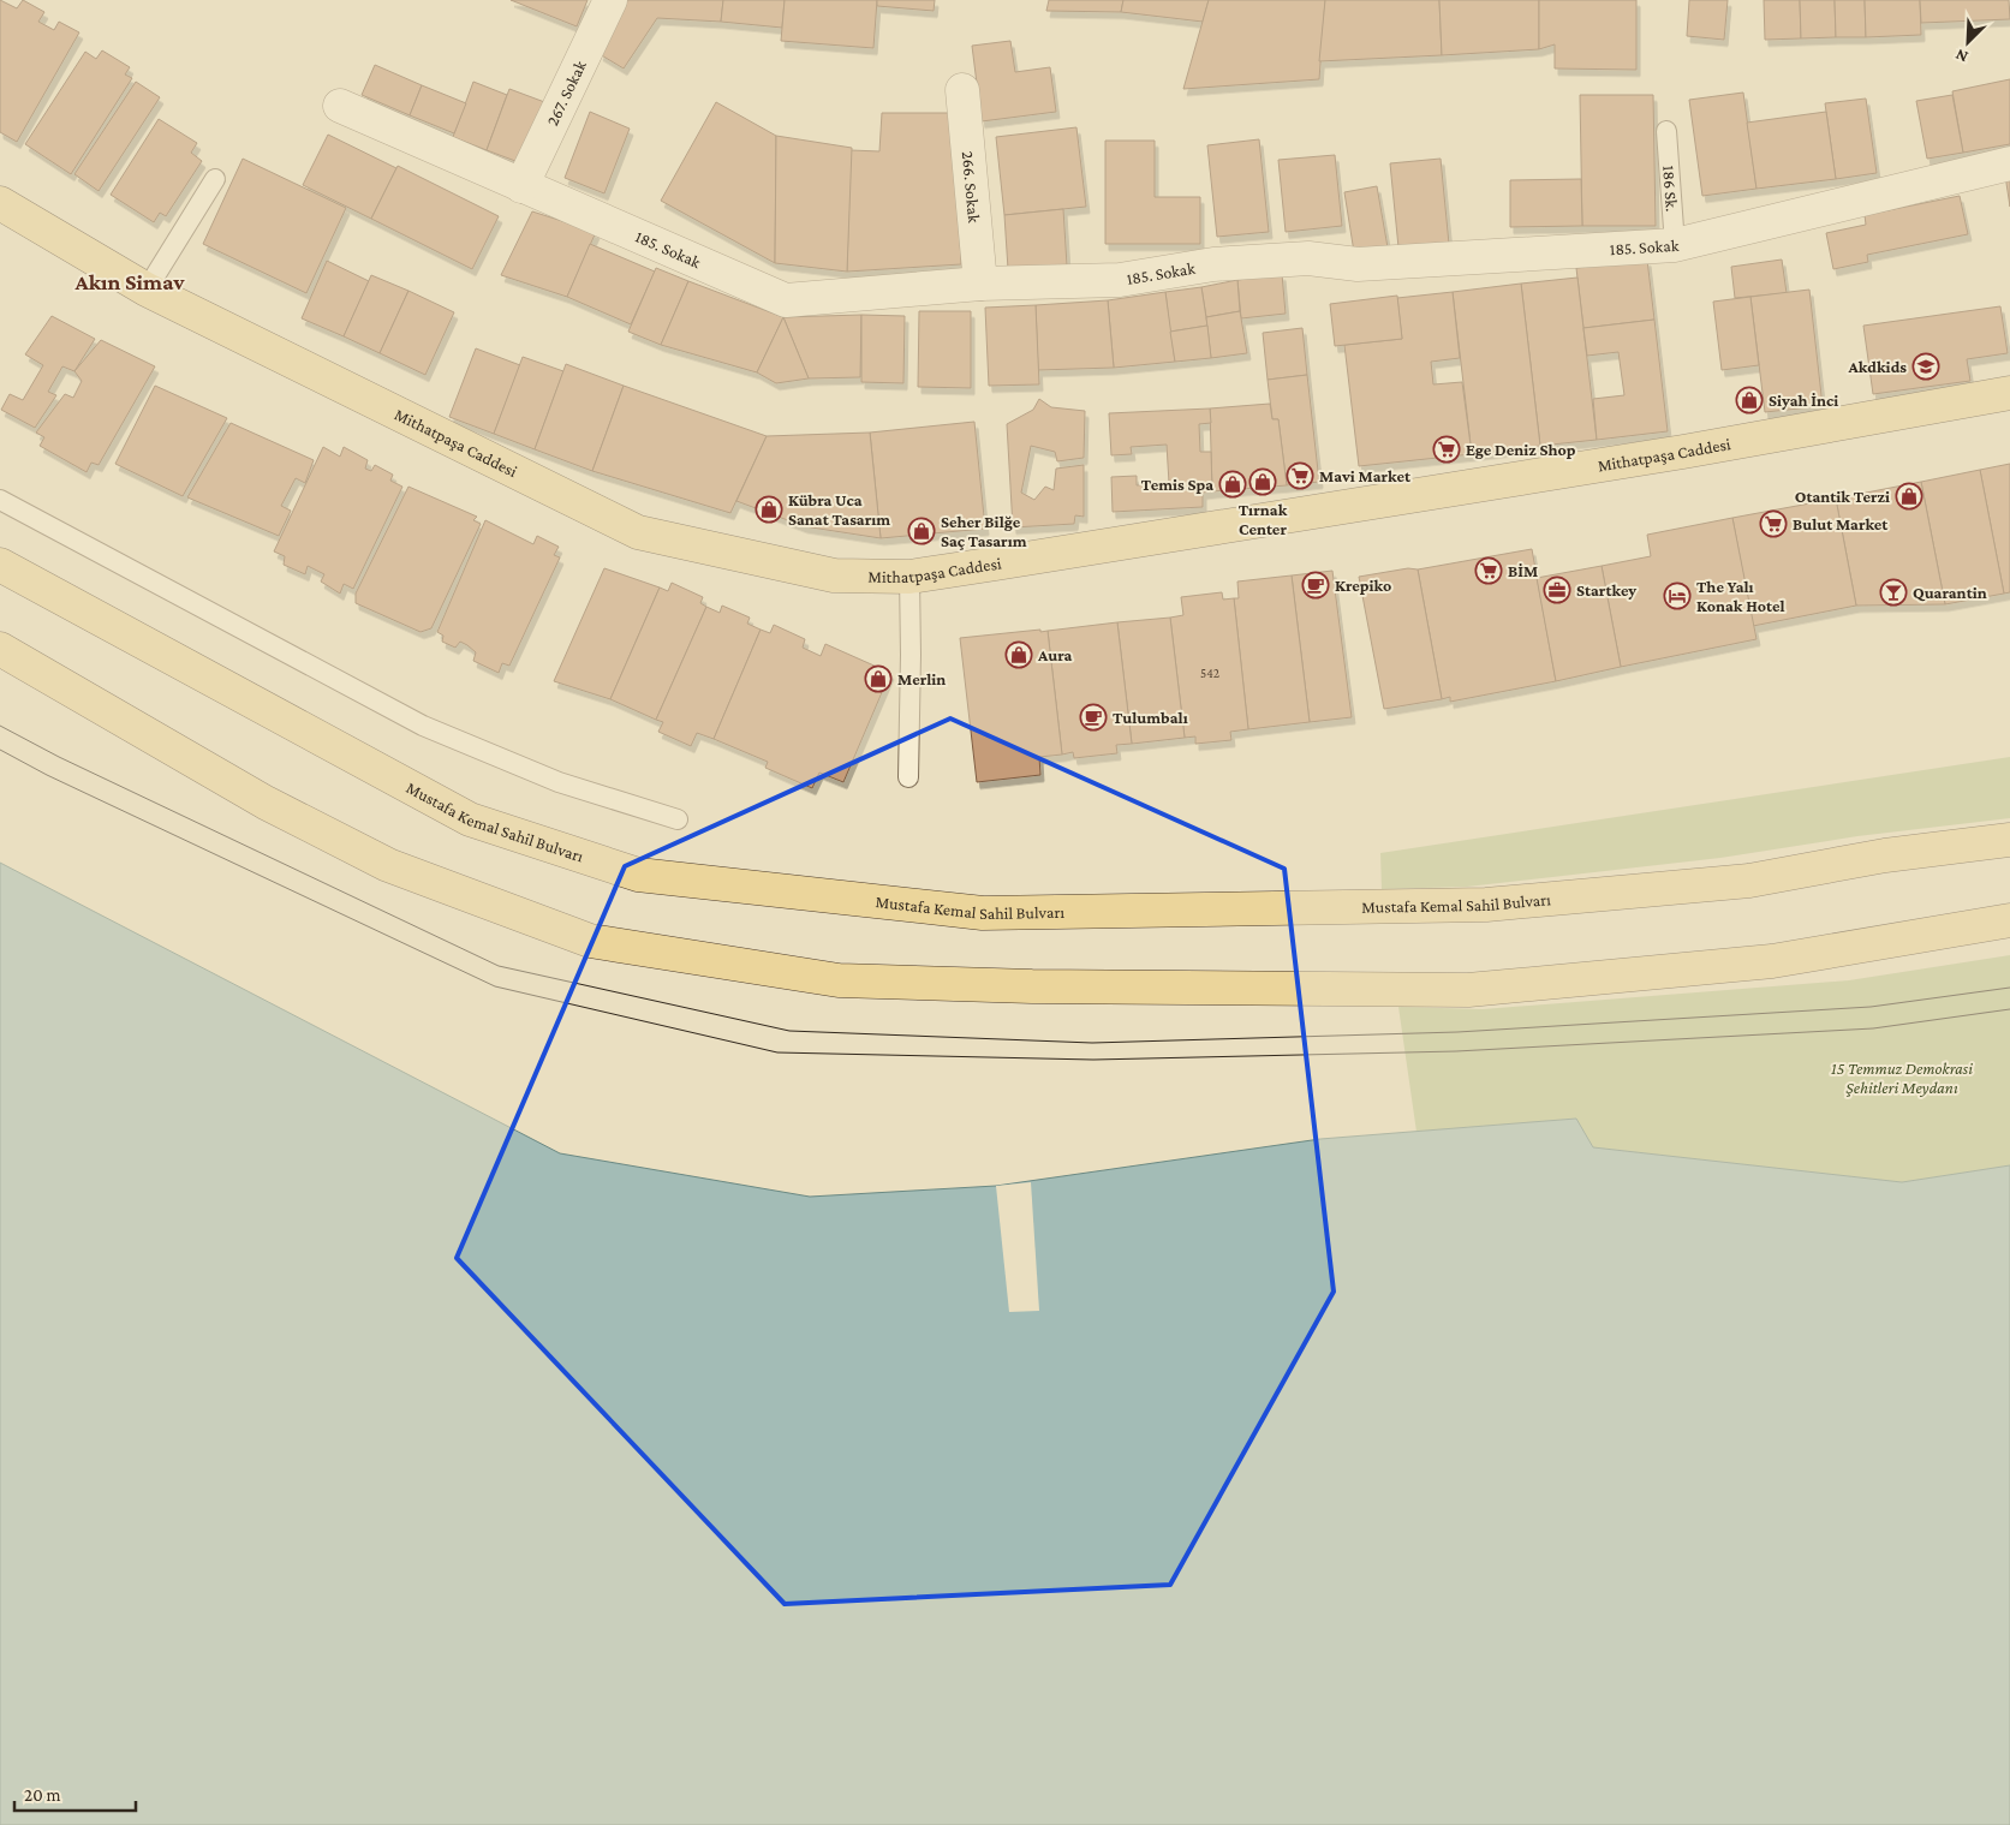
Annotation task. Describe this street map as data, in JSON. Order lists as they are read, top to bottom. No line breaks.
{"streets":{"main road":["Mithatpaşa Caddesi","Mustafa Kemal Sahil Bulvarı"],"street":["267. Sokak","266. Sokak","185. Sokak"],"lane":["186 Sk."]},"crossings":[["267. Sokak","185. Sokak"],["266. Sokak","185. Sokak"],["186 Sk.","185. Sokak"]],"districts":["Akın Simav"],"parks":["15 Temmuz Demokrasi Şehitleri Meydanı"],"places":{"school or university":["Akdkids"],"shop":["Siyah İnci","Tırnak Center","Temis Spa","Otantik Terzi","Kübra Uca Sanat Tasarım","Seher Bilğe Saç Tasarım","Aura","Merlin"],"supermarket":["Ege Deniz Shop","Mavi Market","Bulut Market","BİM"],"cafe":["Krepiko","Tulumbalı"],"office":["Startkey"],"bar":["Quarantin"],"hotel":["The Yalı Konak Hotel"]},"house_numbers":["542"],"scale_bar":"20 m","north":"bottom left"}
